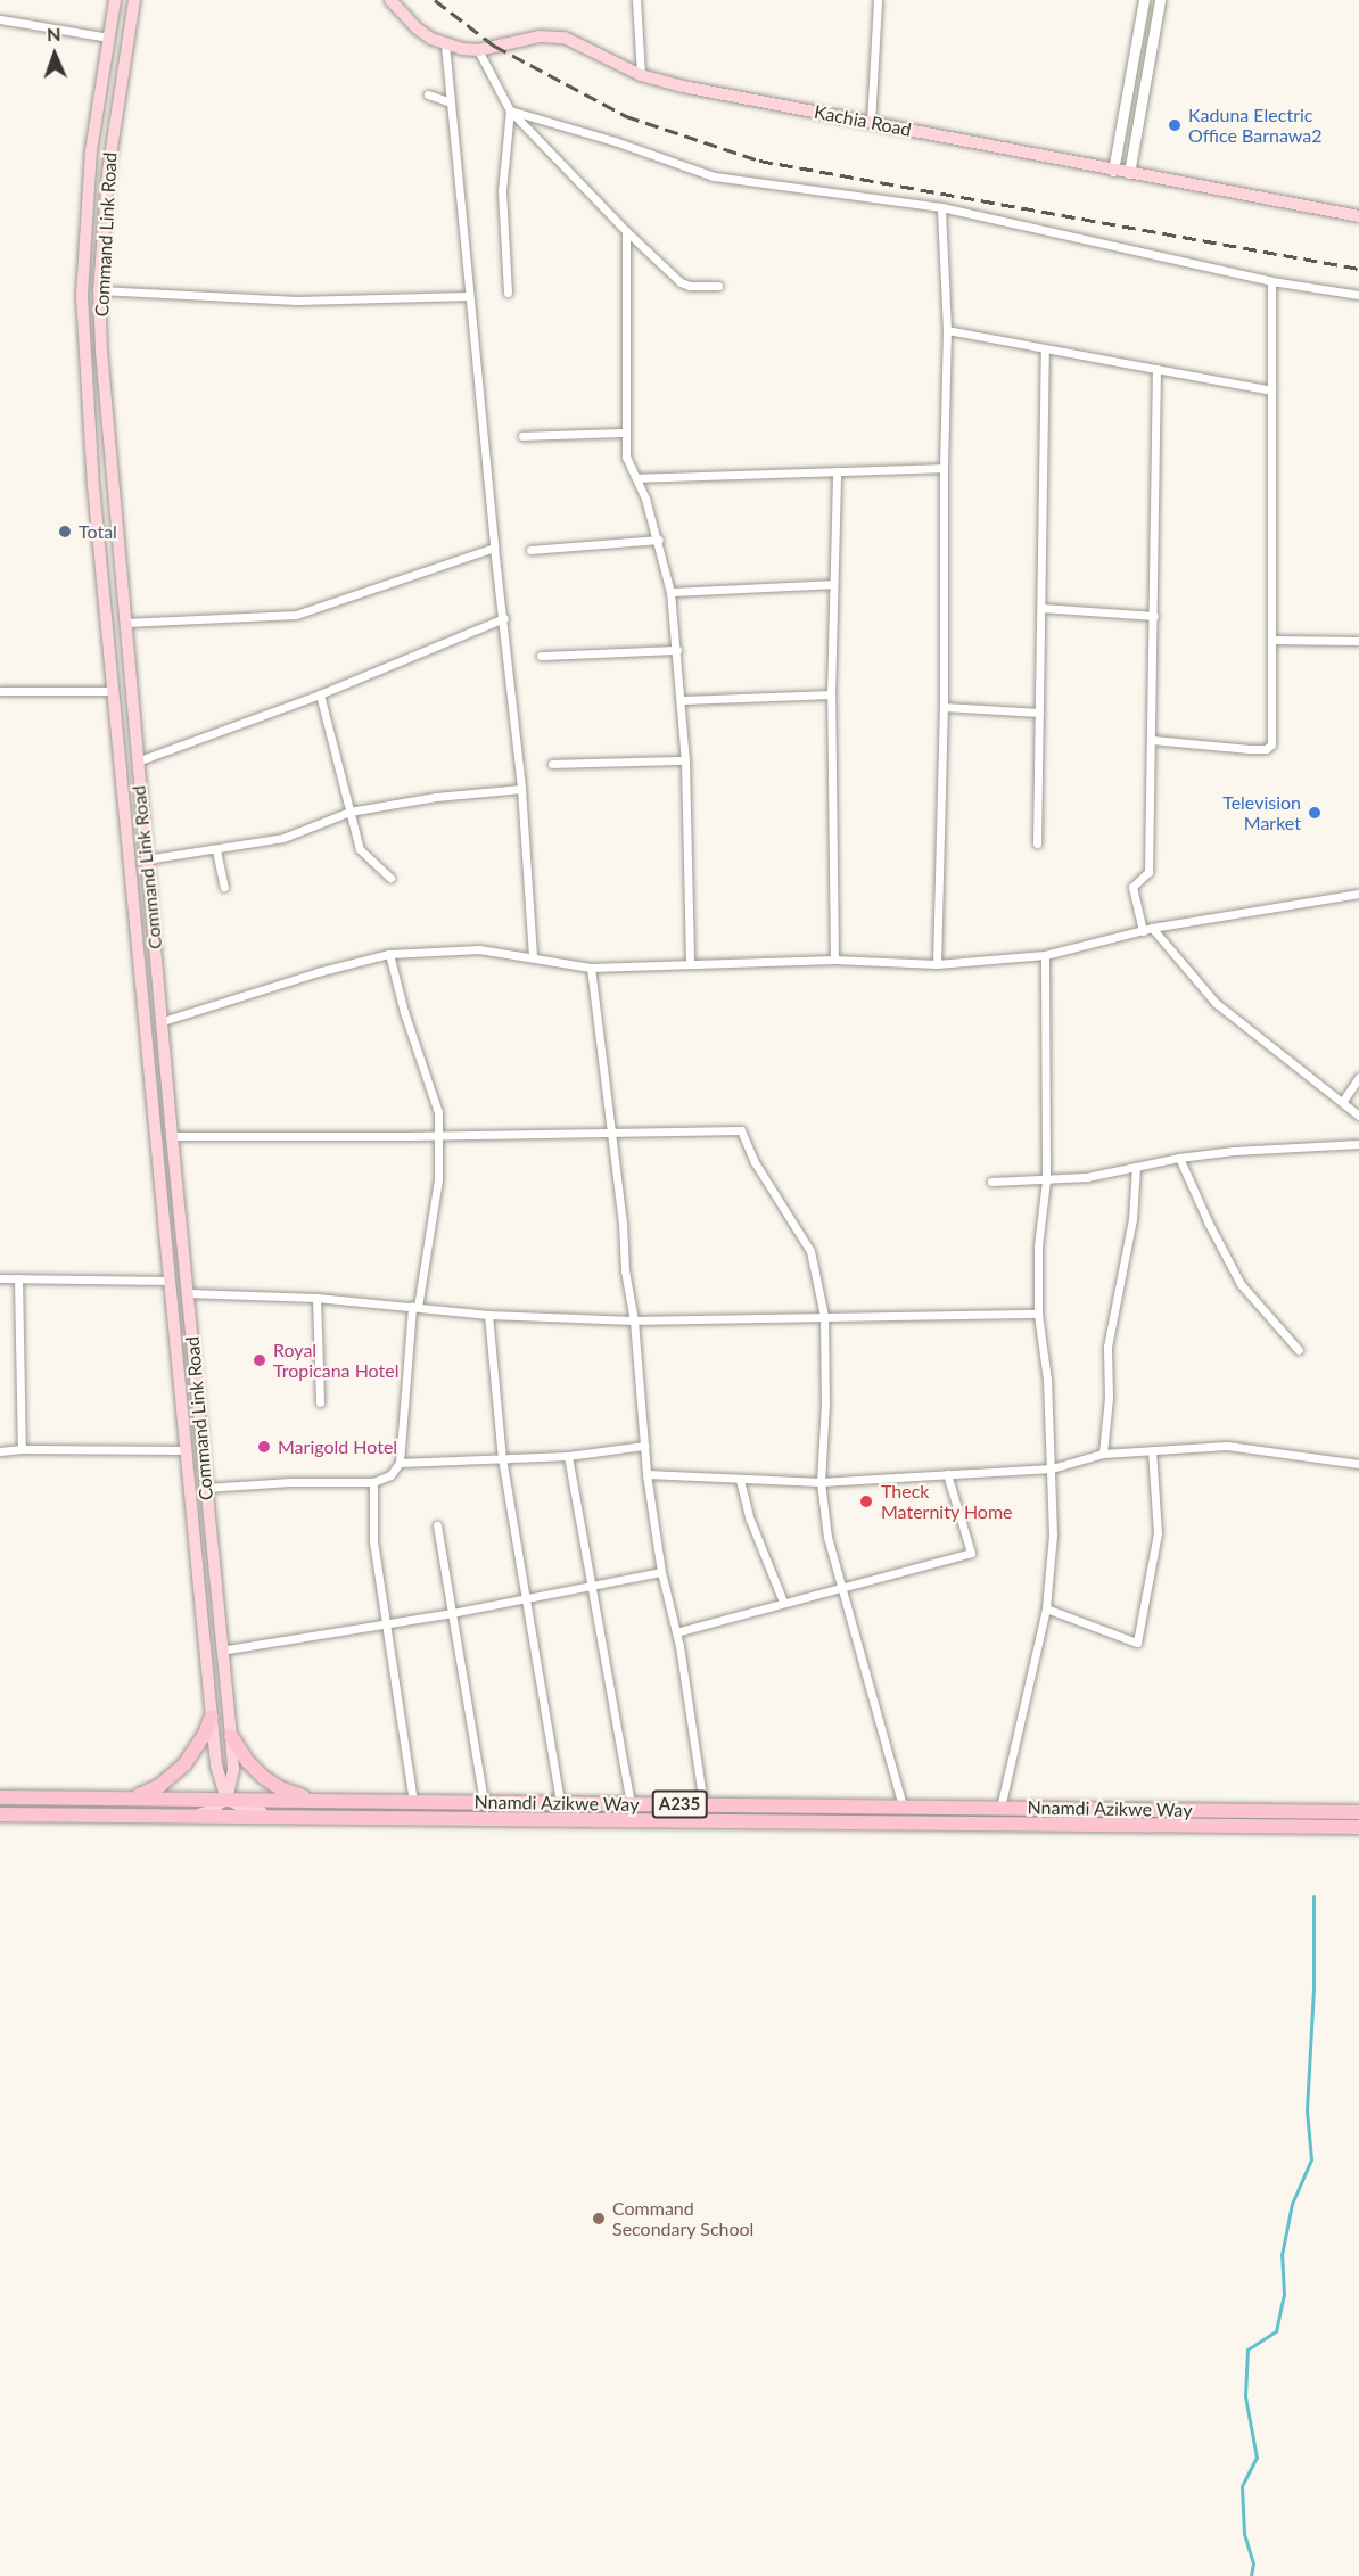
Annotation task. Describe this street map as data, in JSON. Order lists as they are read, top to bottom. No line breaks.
{"streets":{"highway":["Nnamdi Azikwe Way","A235"],"main road":["Kachia Road","Command Link Road"]},"crossings":[["Command Link Road","Nnamdi Azikwe Way"]],"places":["Kaduna Electric Office Barnawa2","Total","Television Market","Royal Tropicana Hotel","Marigold Hotel","Theck Maternity Home","Command Secondary School"],"north":"top"}
